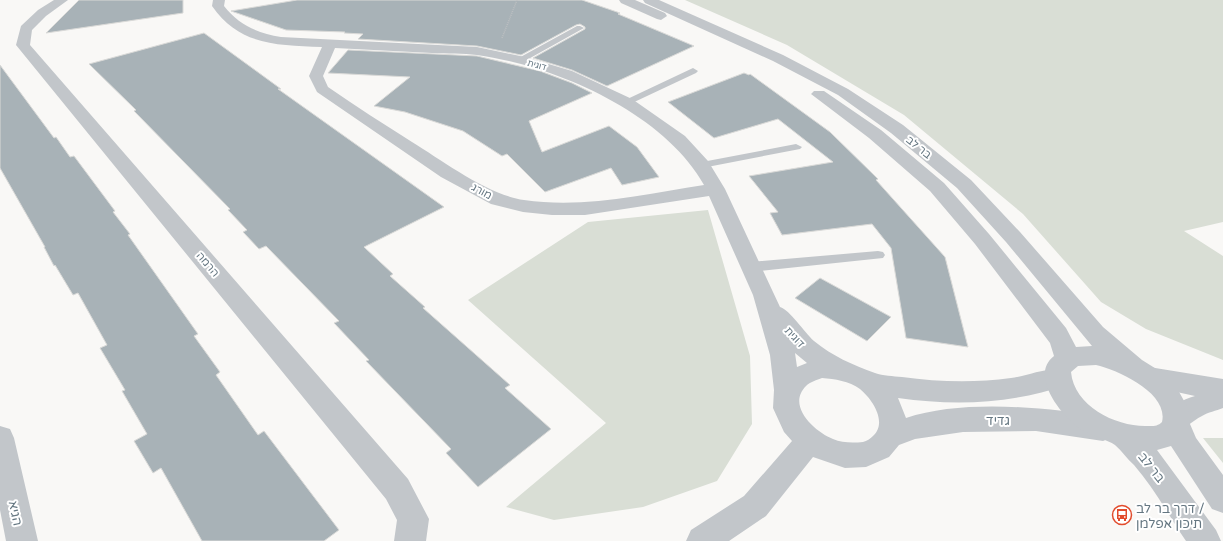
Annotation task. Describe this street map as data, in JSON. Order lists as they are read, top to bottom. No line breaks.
{"streets":{"street":["דוגית","בר לב","מורג","הרמה","גדיד","הגיא"]},"crossings":[["דוגית","מורג"],["דוגית","גדיד"],["בר לב","גדיד"]],"places":{"bus stop":["דרך בר לב / תיכון אפלמן"]}}
